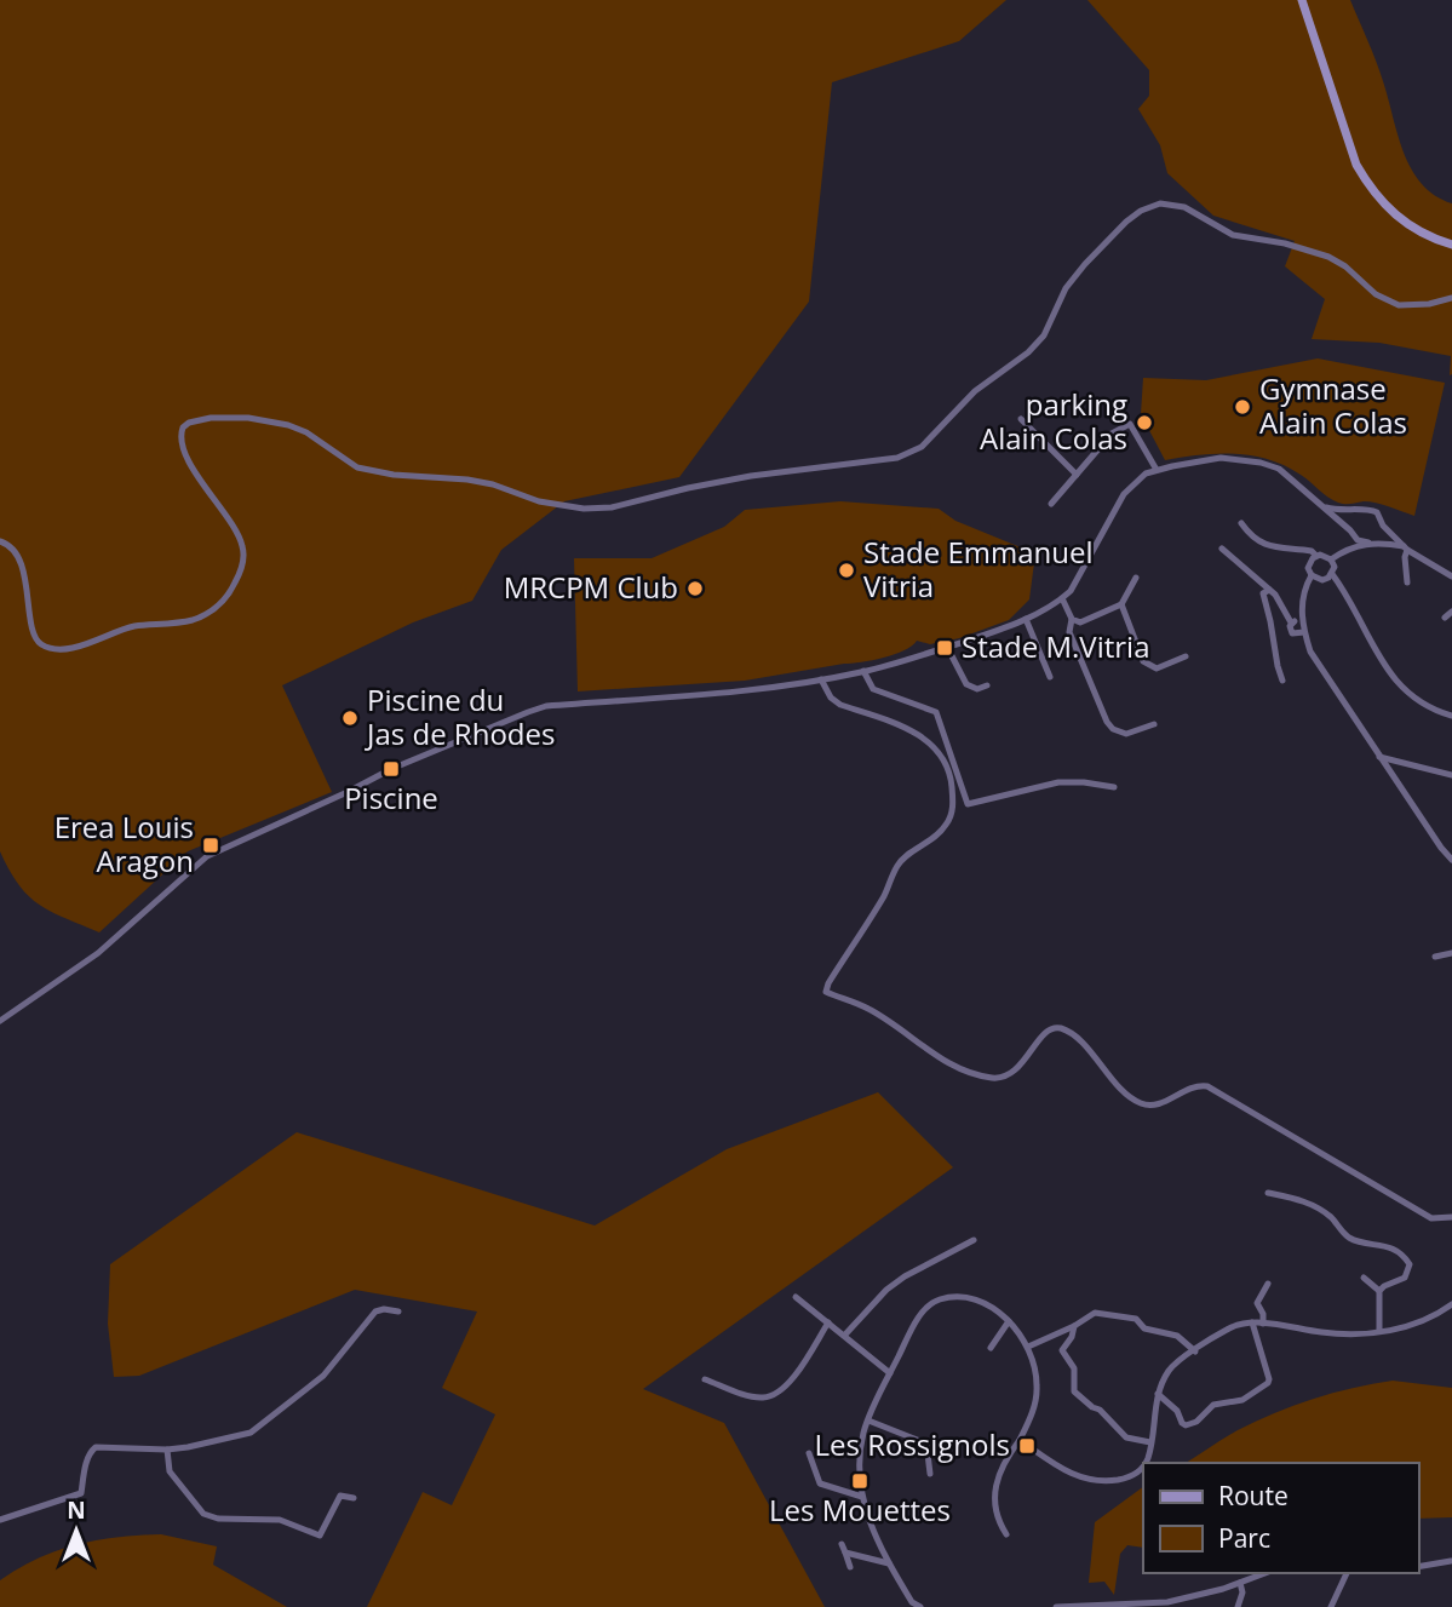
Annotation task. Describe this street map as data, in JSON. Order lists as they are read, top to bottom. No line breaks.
{"places":{"other":["Gymnase Alain Colas","parking Alain Colas","Stade Emmanuel Vitria","MRCPM Club","Piscine du Jas de Rhodes"],"transit":["Stade M.Vitria","Piscine","Erea Louis Aragon","Les Rossignols","Les Mouettes"]},"legend":["Route","Parc"],"north":"top"}
